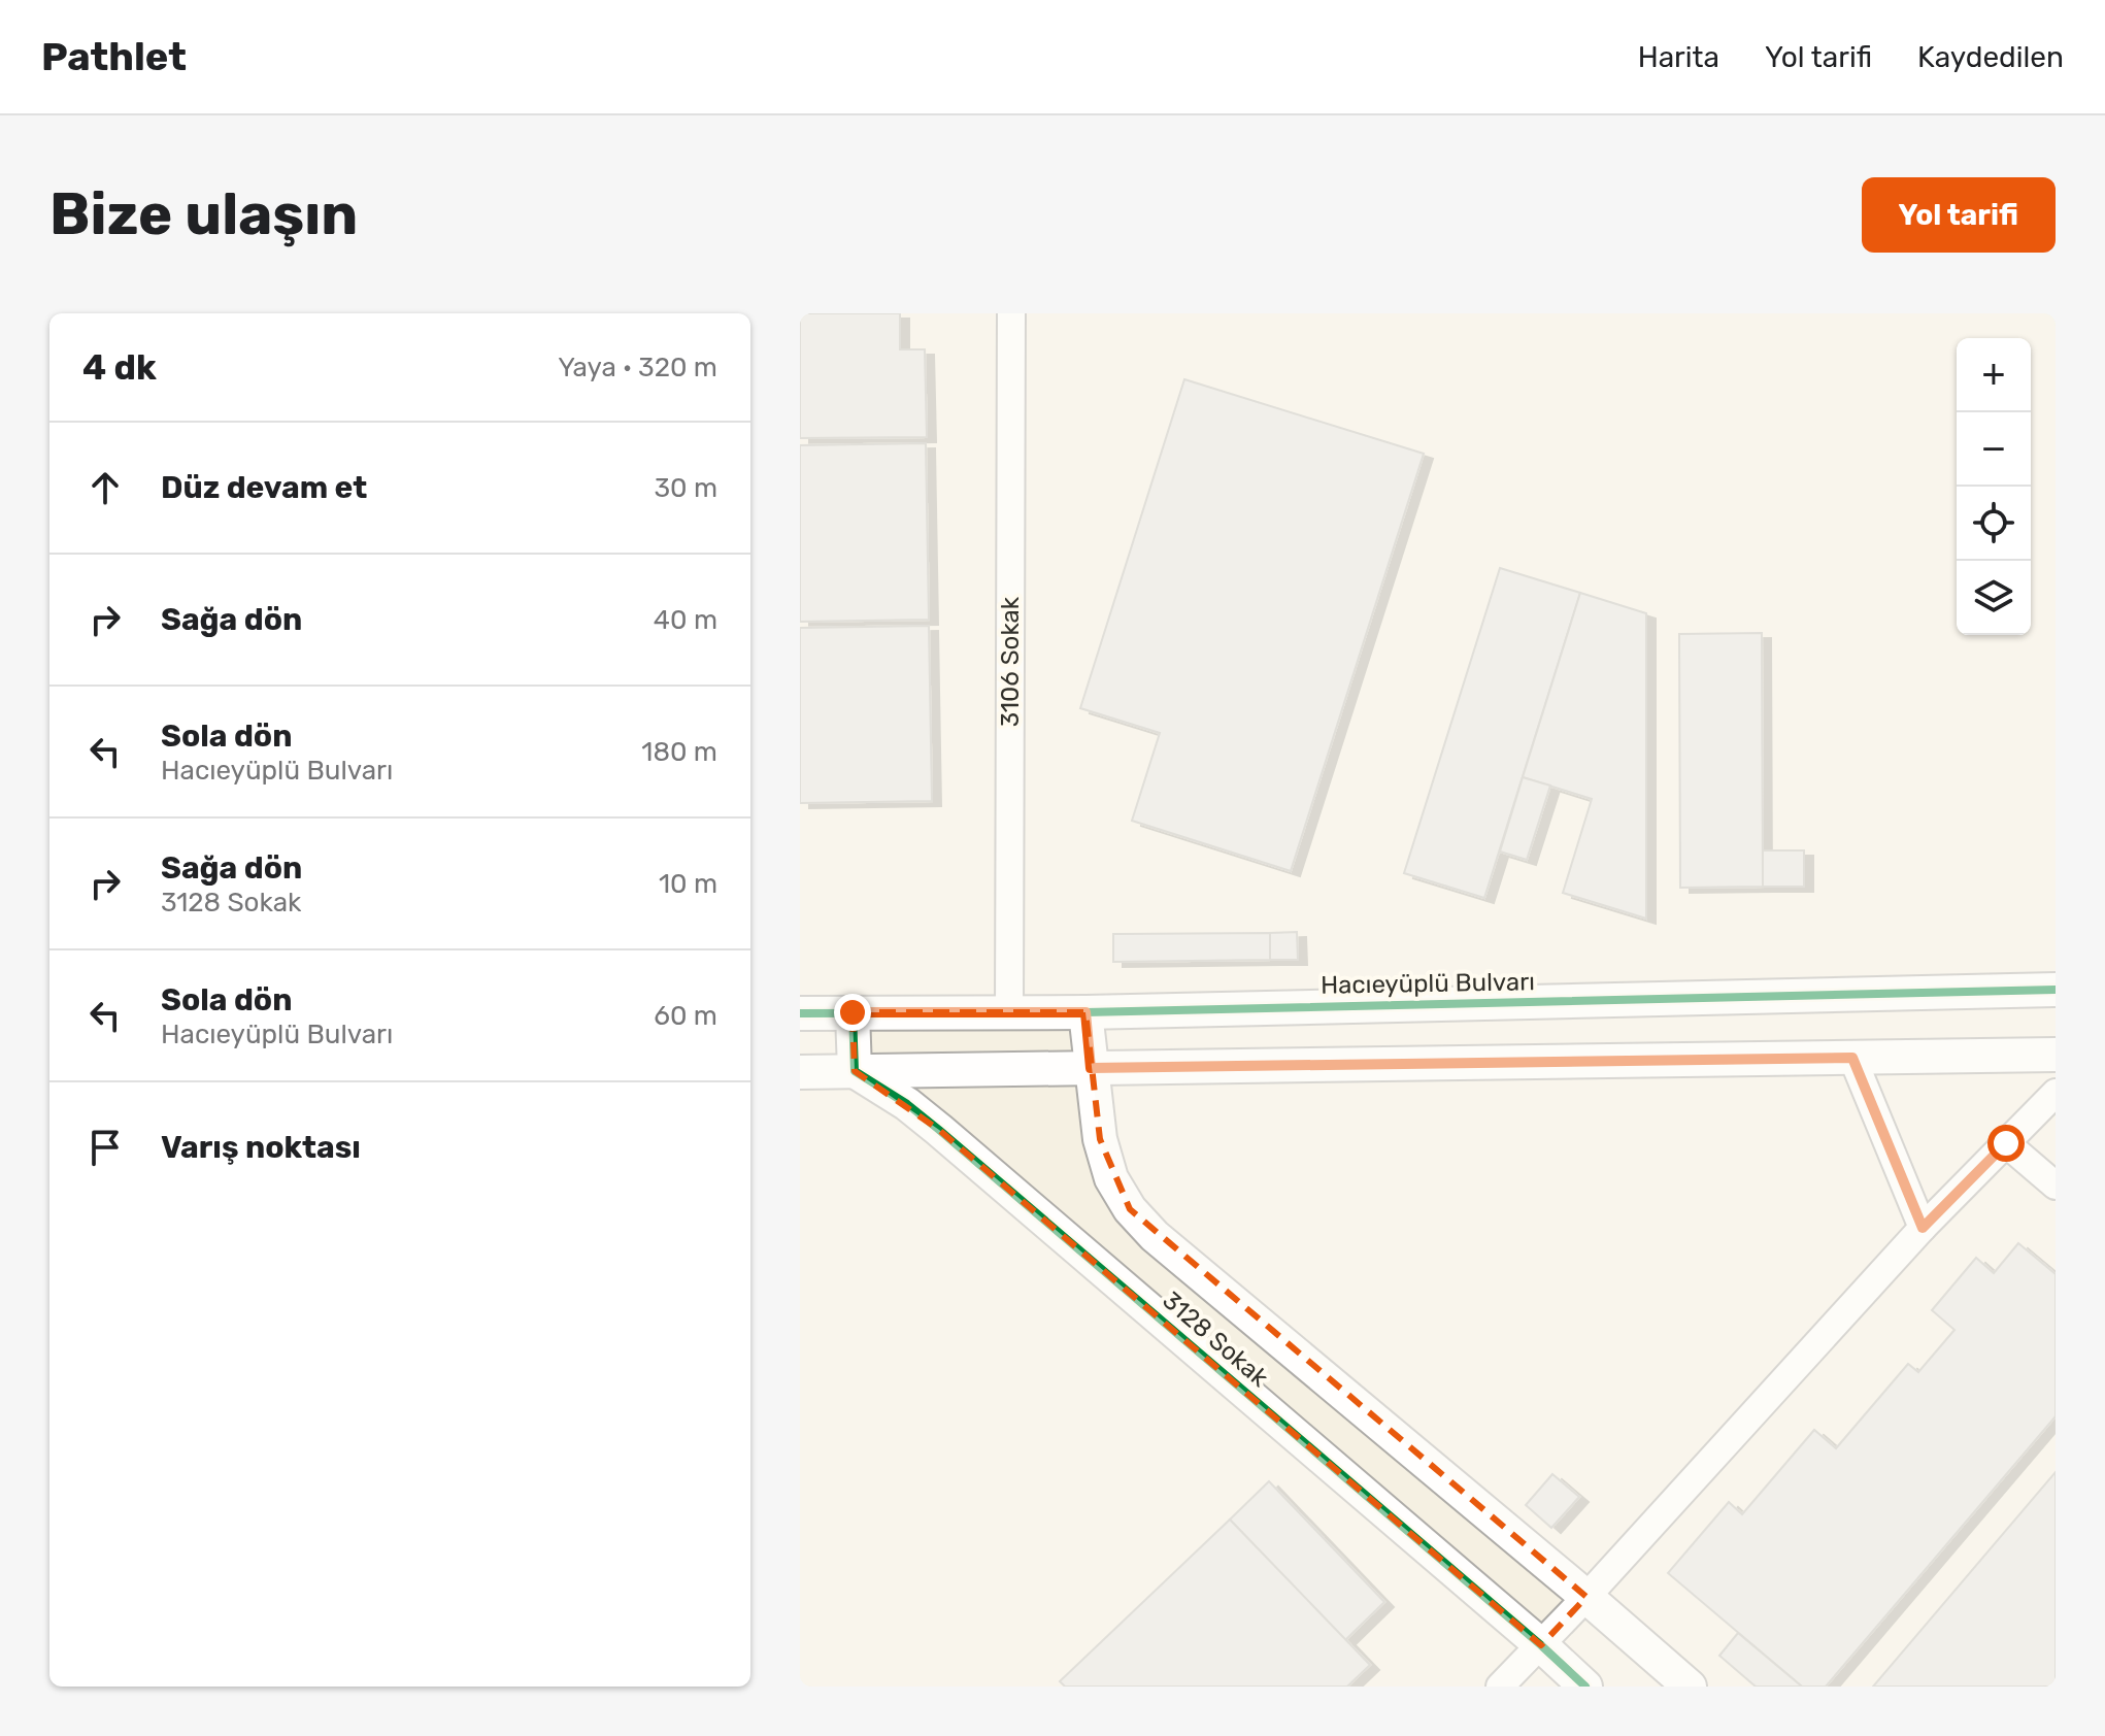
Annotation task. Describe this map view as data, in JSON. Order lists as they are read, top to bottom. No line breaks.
{"streets":{"street":["3106 Sokak","Hacıeyüplü Bulvarı","3128 Sokak"]},"crossings":[["3106 Sokak","Hacıeyüplü Bulvarı"],["Hacıeyüplü Bulvarı","3128 Sokak"]],"page":{"header":"Pathlet","nav":["Harita","Yol tarifi","Kaydedilen"],"buttons":"Yol tarifi","title":"Bize ulaşın","heading":["4 dk","Yaya · 320 m"],"map_buttons":["+","−"],"list":[["Düz devam et","30 m"],["Sağa dön","40 m"],["Sola dön","Hacıeyüplü Bulvarı","180 m"],["Sağa dön","3128 Sokak","10 m"],["Sola dön","Hacıeyüplü Bulvarı","60 m"],"Varış noktası"]}}
